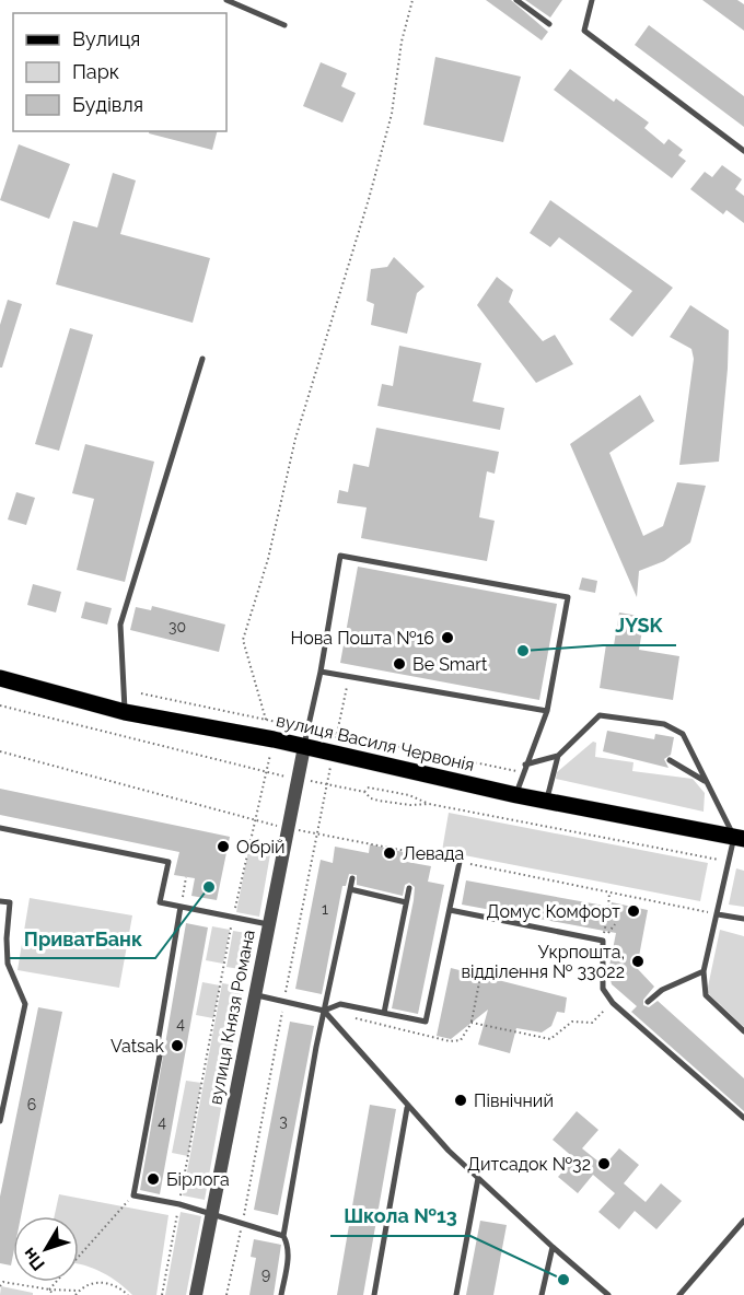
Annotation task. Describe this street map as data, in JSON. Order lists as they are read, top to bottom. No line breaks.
{"streets":{"main road":["вулиця Василя Червонія"],"street":["вулиця Князя Романа"]},"crossings":[["вулиця Василя Червонія","вулиця Князя Романа"]],"places":["Нова Пошта №16","JYSK","Be Smart","Обрій","Левада","ПриватБанк","Домус Комфорт","Укрпошта, відділення № 33022","Vatsak","Північний","Дитсадок №32","Бірлога","Школа №13"],"house_numbers":["30","1","4","6","3","4","9"],"legend":["Вулиця","Парк","Будівля"],"north":"bottom left"}
